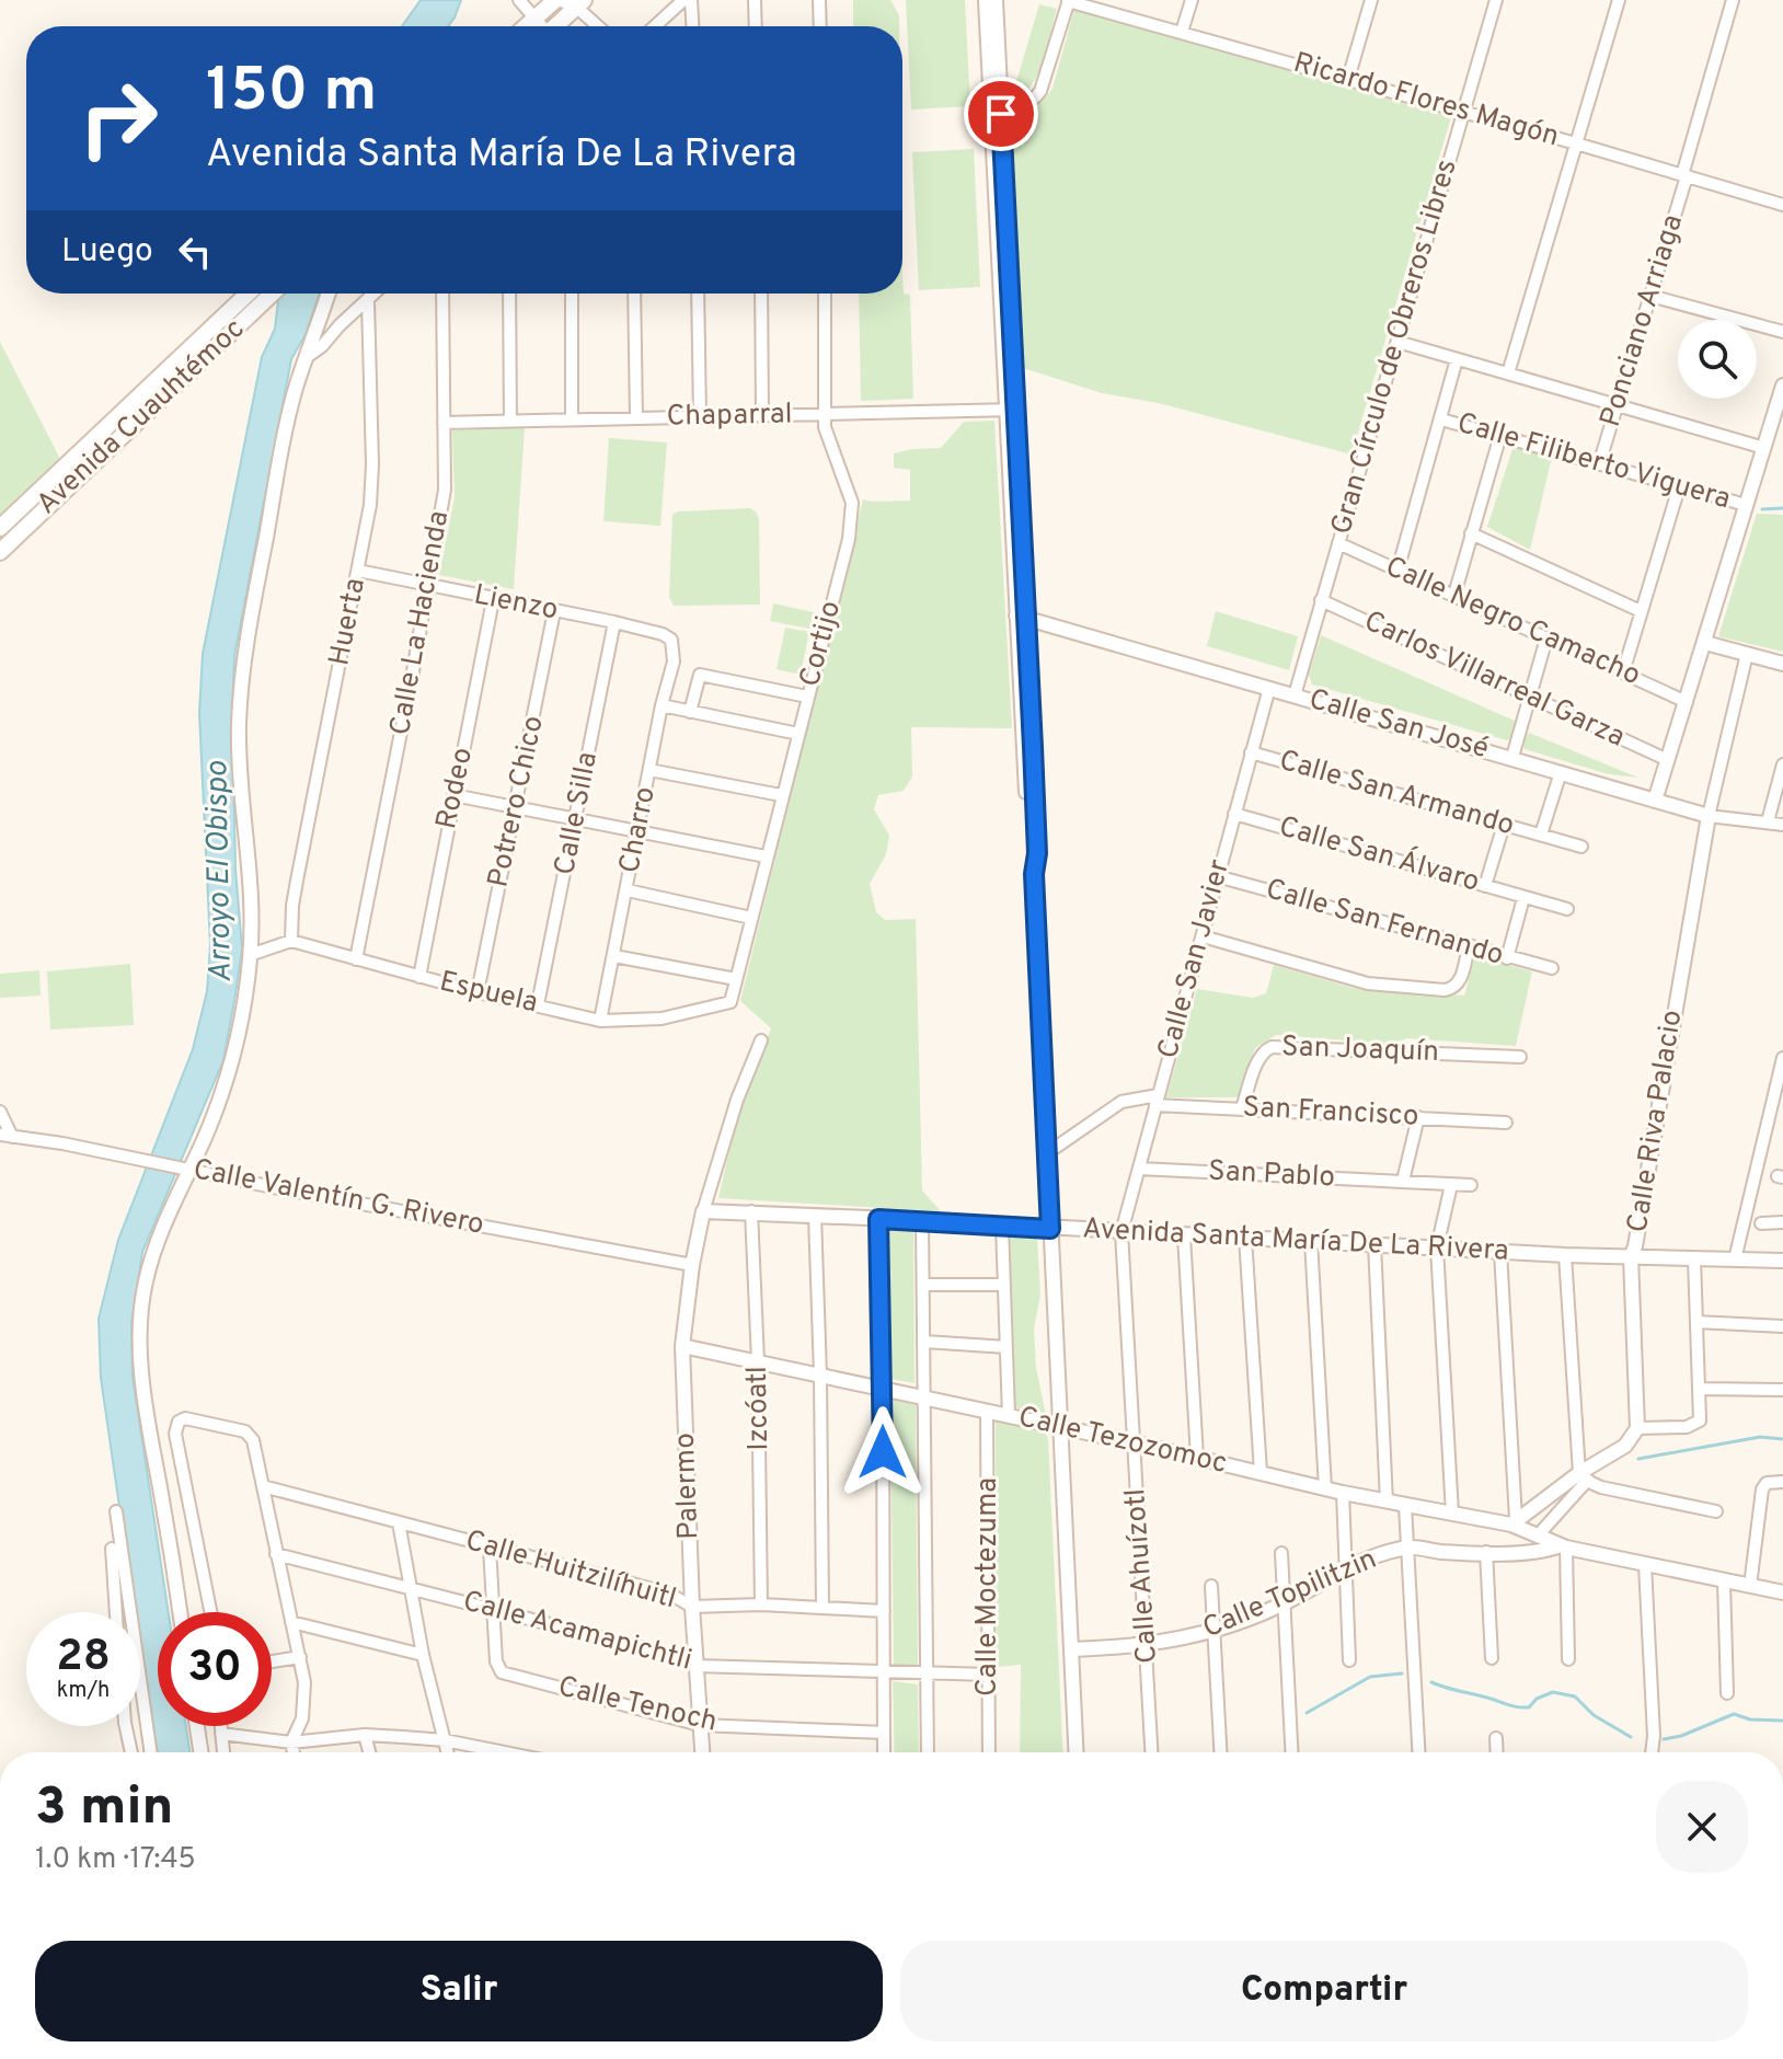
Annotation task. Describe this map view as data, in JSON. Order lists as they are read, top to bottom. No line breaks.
{"streets":{"main road":["Avenida Cuauhtémoc"],"street":["Ricardo Flores Magón","Ponciano Arriaga","Gran Círculo de Obreros Libres","Chaparral","Calle Filiberto Viguera","Lienzo","Huerta","Calle Negro Camacho","Calle La Hacienda","Cortijo","Carlos Villarreal Garza","Calle San José","Rodeo","Calle San Armando","Potrero Chico","Calle Silla","Charro","Calle San Álvaro","Calle San Fernando","Calle San Javier","Espuela","San Joaquín","San Francisco","Calle Riva Palacio","San Pablo","Calle Valentín G. Rivero","Avenida Santa María De La Rivera","Izcóatl","Calle Tezozomoc","Palermo","Calle Huitzilíhuitl","Calle Ahuízotl","Calle Moctezuma","Calle Topilitzin","Calle Acamapichtli","Calle Tenoch"]},"crossings":[["Ricardo Flores Magón","Ponciano Arriaga"],["Ricardo Flores Magón","Gran Círculo de Obreros Libres"],["Ponciano Arriaga","Calle Filiberto Viguera"],["Gran Círculo de Obreros Libres","Calle Negro Camacho"],["Gran Círculo de Obreros Libres","Carlos Villarreal Garza"],["Gran Círculo de Obreros Libres","Calle San José"],["Chaparral","Calle La Hacienda"],["Chaparral","Cortijo"],["Lienzo","Huerta"],["Lienzo","Calle La Hacienda"],["Lienzo","Rodeo"],["Lienzo","Potrero Chico"],["Lienzo","Calle Silla"],["Lienzo","Charro"],["Huerta","Espuela"],["Calle La Hacienda","Espuela"],["Cortijo","Espuela"],["Calle San José","Calle San Javier"],["Calle San José","Calle Riva Palacio"],["Rodeo","Espuela"],["Calle San Armando","Calle San Javier"],["Potrero Chico","Espuela"],["Calle Silla","Espuela"],["Charro","Espuela"],["Calle San Álvaro","Calle San Javier"],["Calle San Fernando","Calle San Javier"],["Calle San Javier","San Francisco"],["Calle San Javier","San Pablo"],["Calle San Javier","Avenida Santa María De La Rivera"],["Calle San Javier","Calle Ahuízotl"],["San Joaquín","San Francisco"],["Calle Riva Palacio","Avenida Santa María De La Rivera"],["Calle Valentín G. Rivero","Palermo"],["Avenida Santa María De La Rivera","Izcóatl"],["Avenida Santa María De La Rivera","Palermo"],["Avenida Santa María De La Rivera","Calle Ahuízotl"],["Izcóatl","Calle Tezozomoc"],["Izcóatl","Calle Huitzilíhuitl"],["Calle Tezozomoc","Palermo"],["Calle Tezozomoc","Calle Ahuízotl"],["Calle Tezozomoc","Calle Moctezuma"],["Calle Tezozomoc","Calle Topilitzin"],["Palermo","Calle Huitzilíhuitl"],["Palermo","Calle Acamapichtli"],["Palermo","Calle Tenoch"],["Calle Ahuízotl","Calle Topilitzin"],["Calle Moctezuma","Calle Acamapichtli"],["Calle Acamapichtli","Calle Tenoch"]],"water":["Arroyo El Obispo"],"page":{"turn":["150 m","Avenida Santa María De La Rivera"],"then":"Luego","speed":"28 km/h","limit":"30","heading":["3 min","1.0 km · 17:45"],"buttons":["Salir","Compartir"]}}
